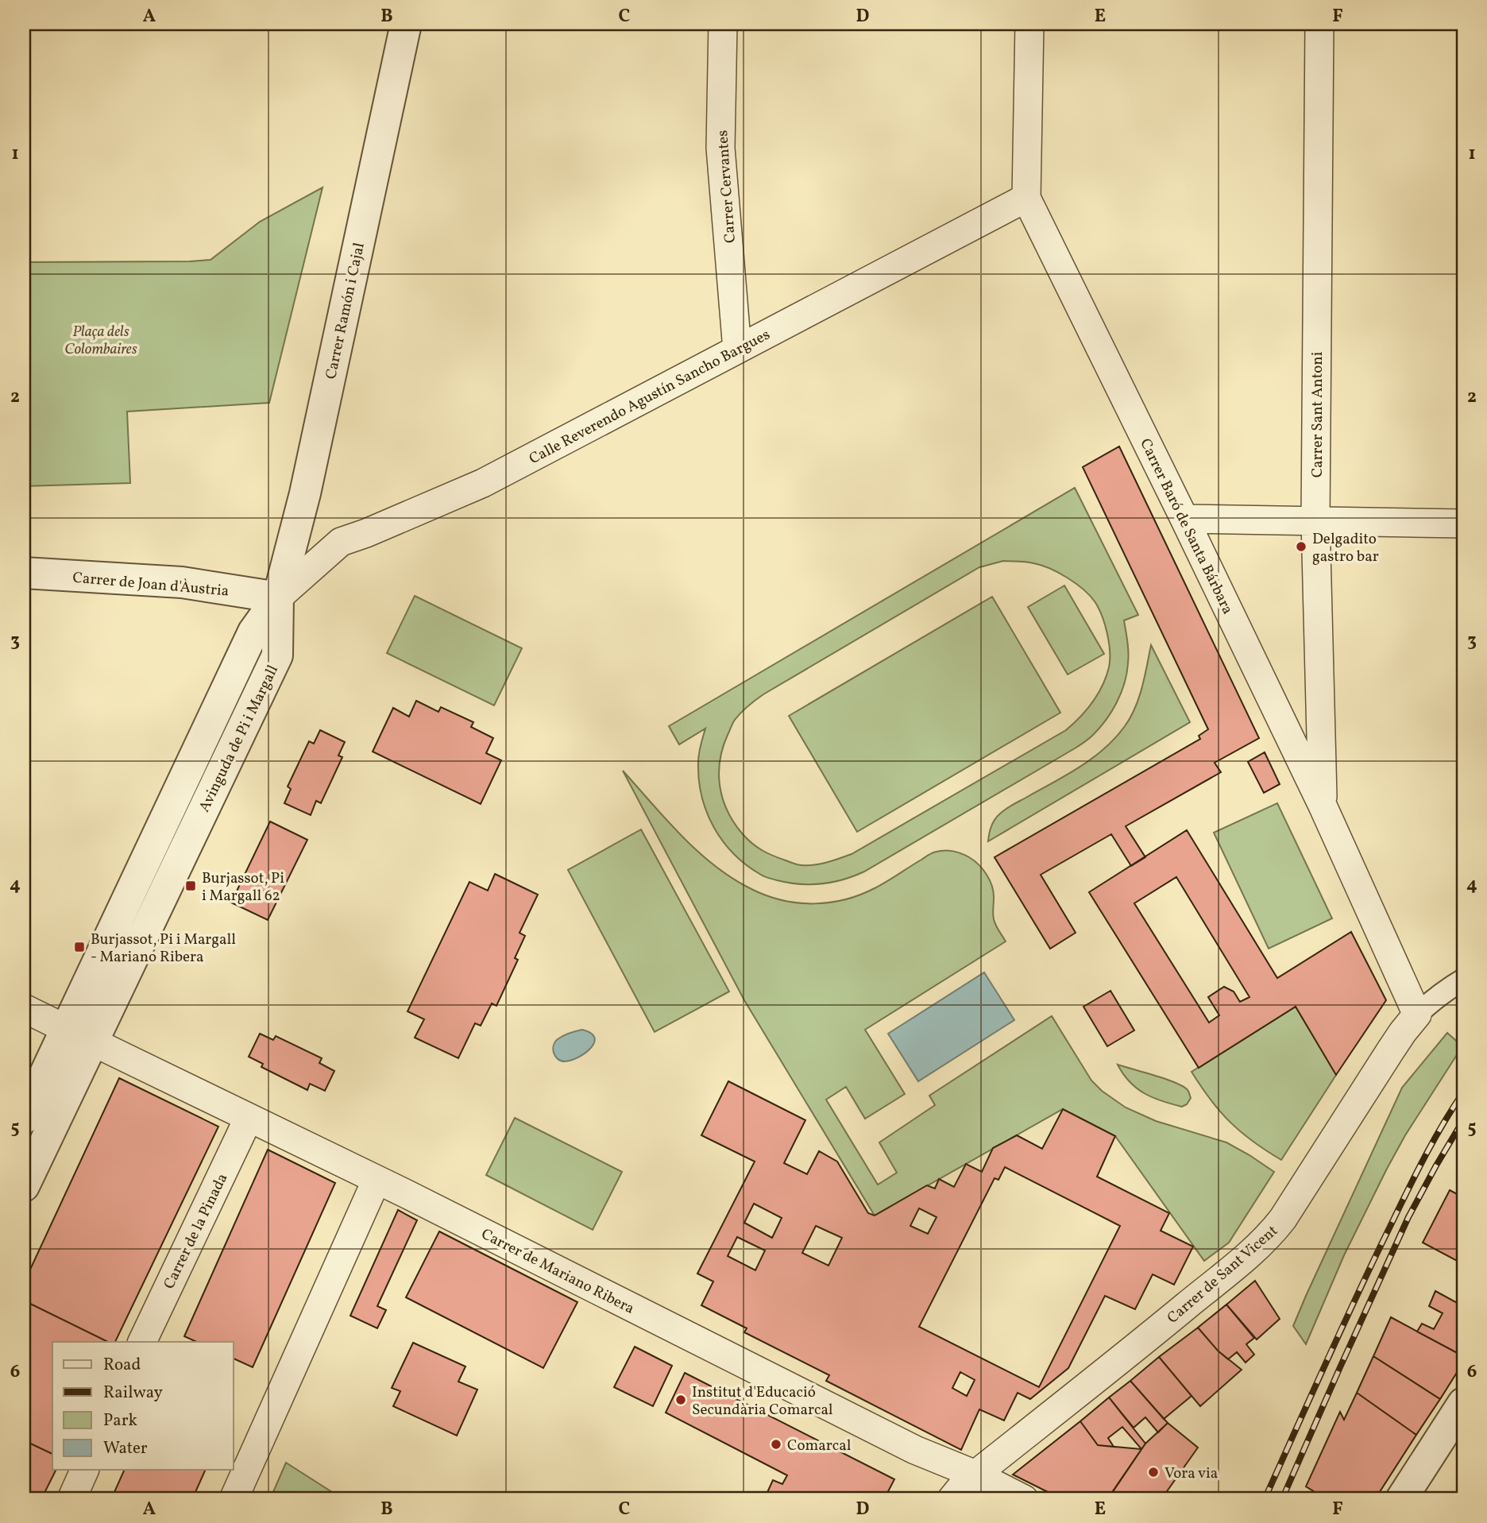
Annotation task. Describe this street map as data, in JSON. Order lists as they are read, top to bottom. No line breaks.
{"streets":{"street":["Carrer Cervantes","Carrer Ramón i Cajal","Calle Reverendo Agustín Sancho Bargues","Carrer Sant Antoni","Carrer Baró de Santa Bárbara","Carrer de Joan d'Àustria","Avinguda de Pi i Margall","Carrer de la Pinada","Carrer de Mariano Ribera","Carrer de Sant Vicent"]},"crossings":[["Carrer Cervantes","Calle Reverendo Agustín Sancho Bargues"],["Carrer Ramón i Cajal","Calle Reverendo Agustín Sancho Bargues"],["Carrer Ramón i Cajal","Carrer de Joan d'Àustria"],["Carrer Ramón i Cajal","Avinguda de Pi i Margall"],["Calle Reverendo Agustín Sancho Bargues","Carrer Baró de Santa Bárbara"],["Calle Reverendo Agustín Sancho Bargues","Carrer de Joan d'Àustria"],["Calle Reverendo Agustín Sancho Bargues","Avinguda de Pi i Margall"],["Carrer Sant Antoni","Carrer Baró de Santa Bárbara"],["Carrer Baró de Santa Bárbara","Carrer de Sant Vicent"],["Carrer de Joan d'Àustria","Avinguda de Pi i Margall"],["Avinguda de Pi i Margall","Carrer de Mariano Ribera"],["Carrer de la Pinada","Carrer de Mariano Ribera"],["Carrer de Mariano Ribera","Carrer de Sant Vicent"]],"parks":["Plaça dels Colombaires"],"places":{"other":["Delgadito gastro bar","Institut d'Educació Secundària Comarcal","Comarcal","Vora via"],"transit":["Burjassot, Pi i Margall 62","Burjassot, Pi i Margall - Mariano Ribera"]},"legend":["Road","Railway","Park","Water"],"grid":{"columns":["A","B","C","D","E","F"],"rows":["1","2","3","4","5","6"]}}
